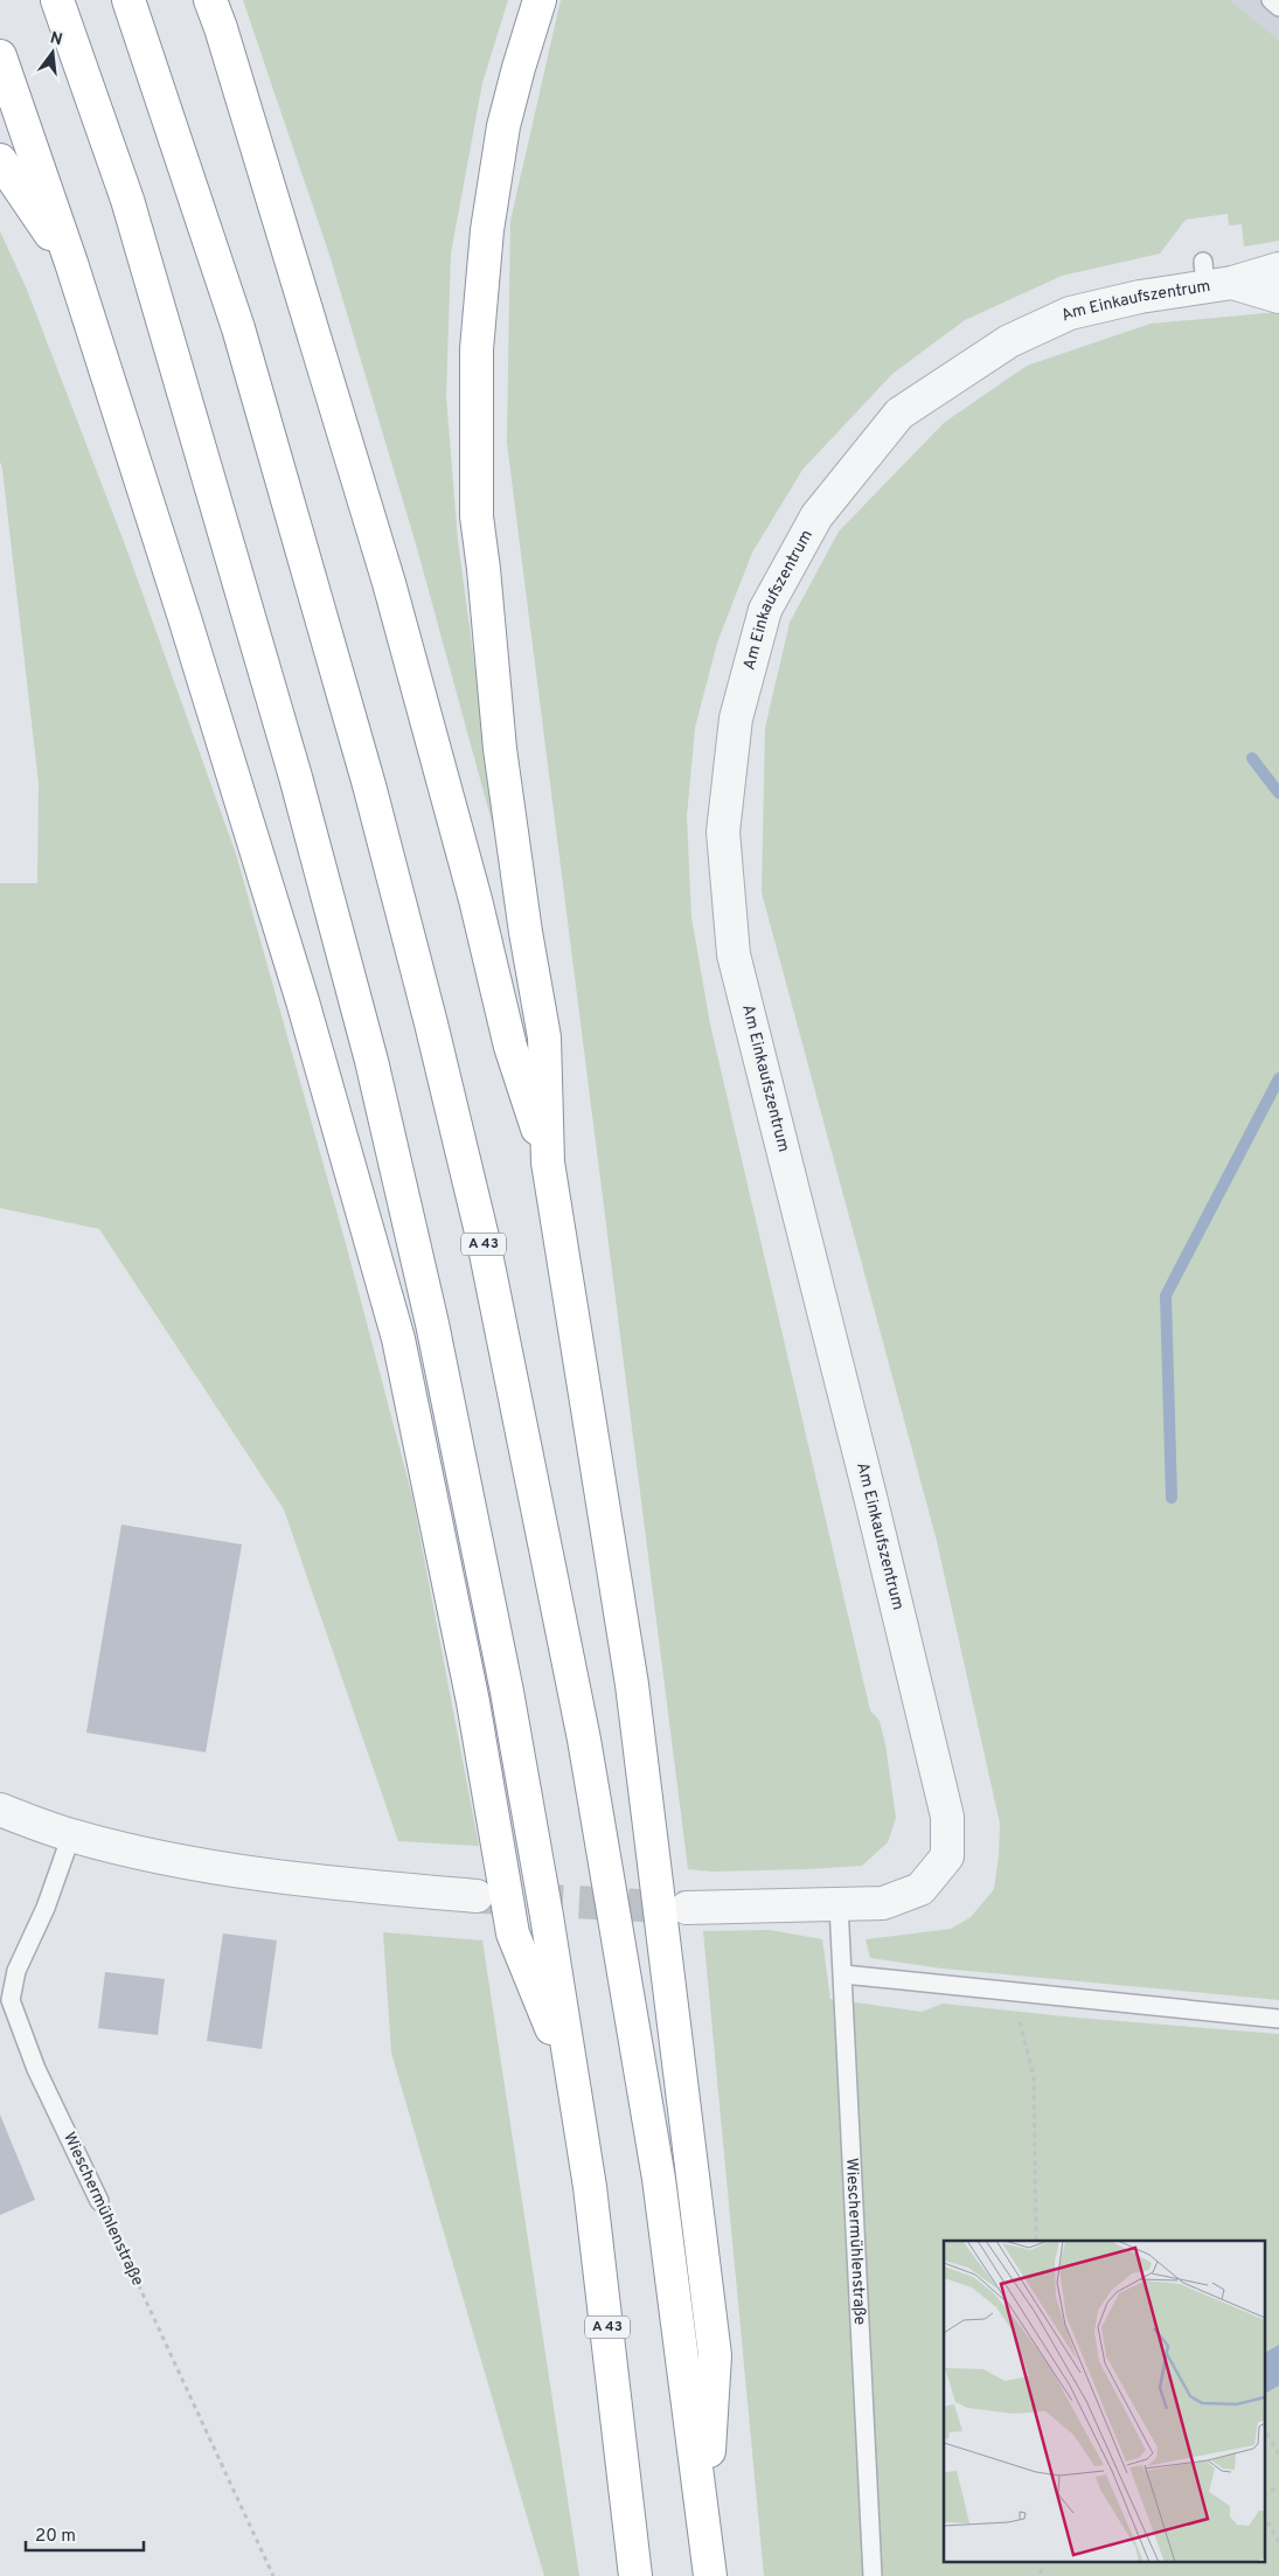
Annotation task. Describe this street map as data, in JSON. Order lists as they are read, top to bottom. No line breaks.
{"streets":{"highway":["A 43"],"street":["Am Einkaufszentrum"],"lane":["Wieschermühlenstraße"]},"crossings":[["Am Einkaufszentrum","Wieschermühlenstraße"]],"scale_bar":"20 m","north":"top"}
